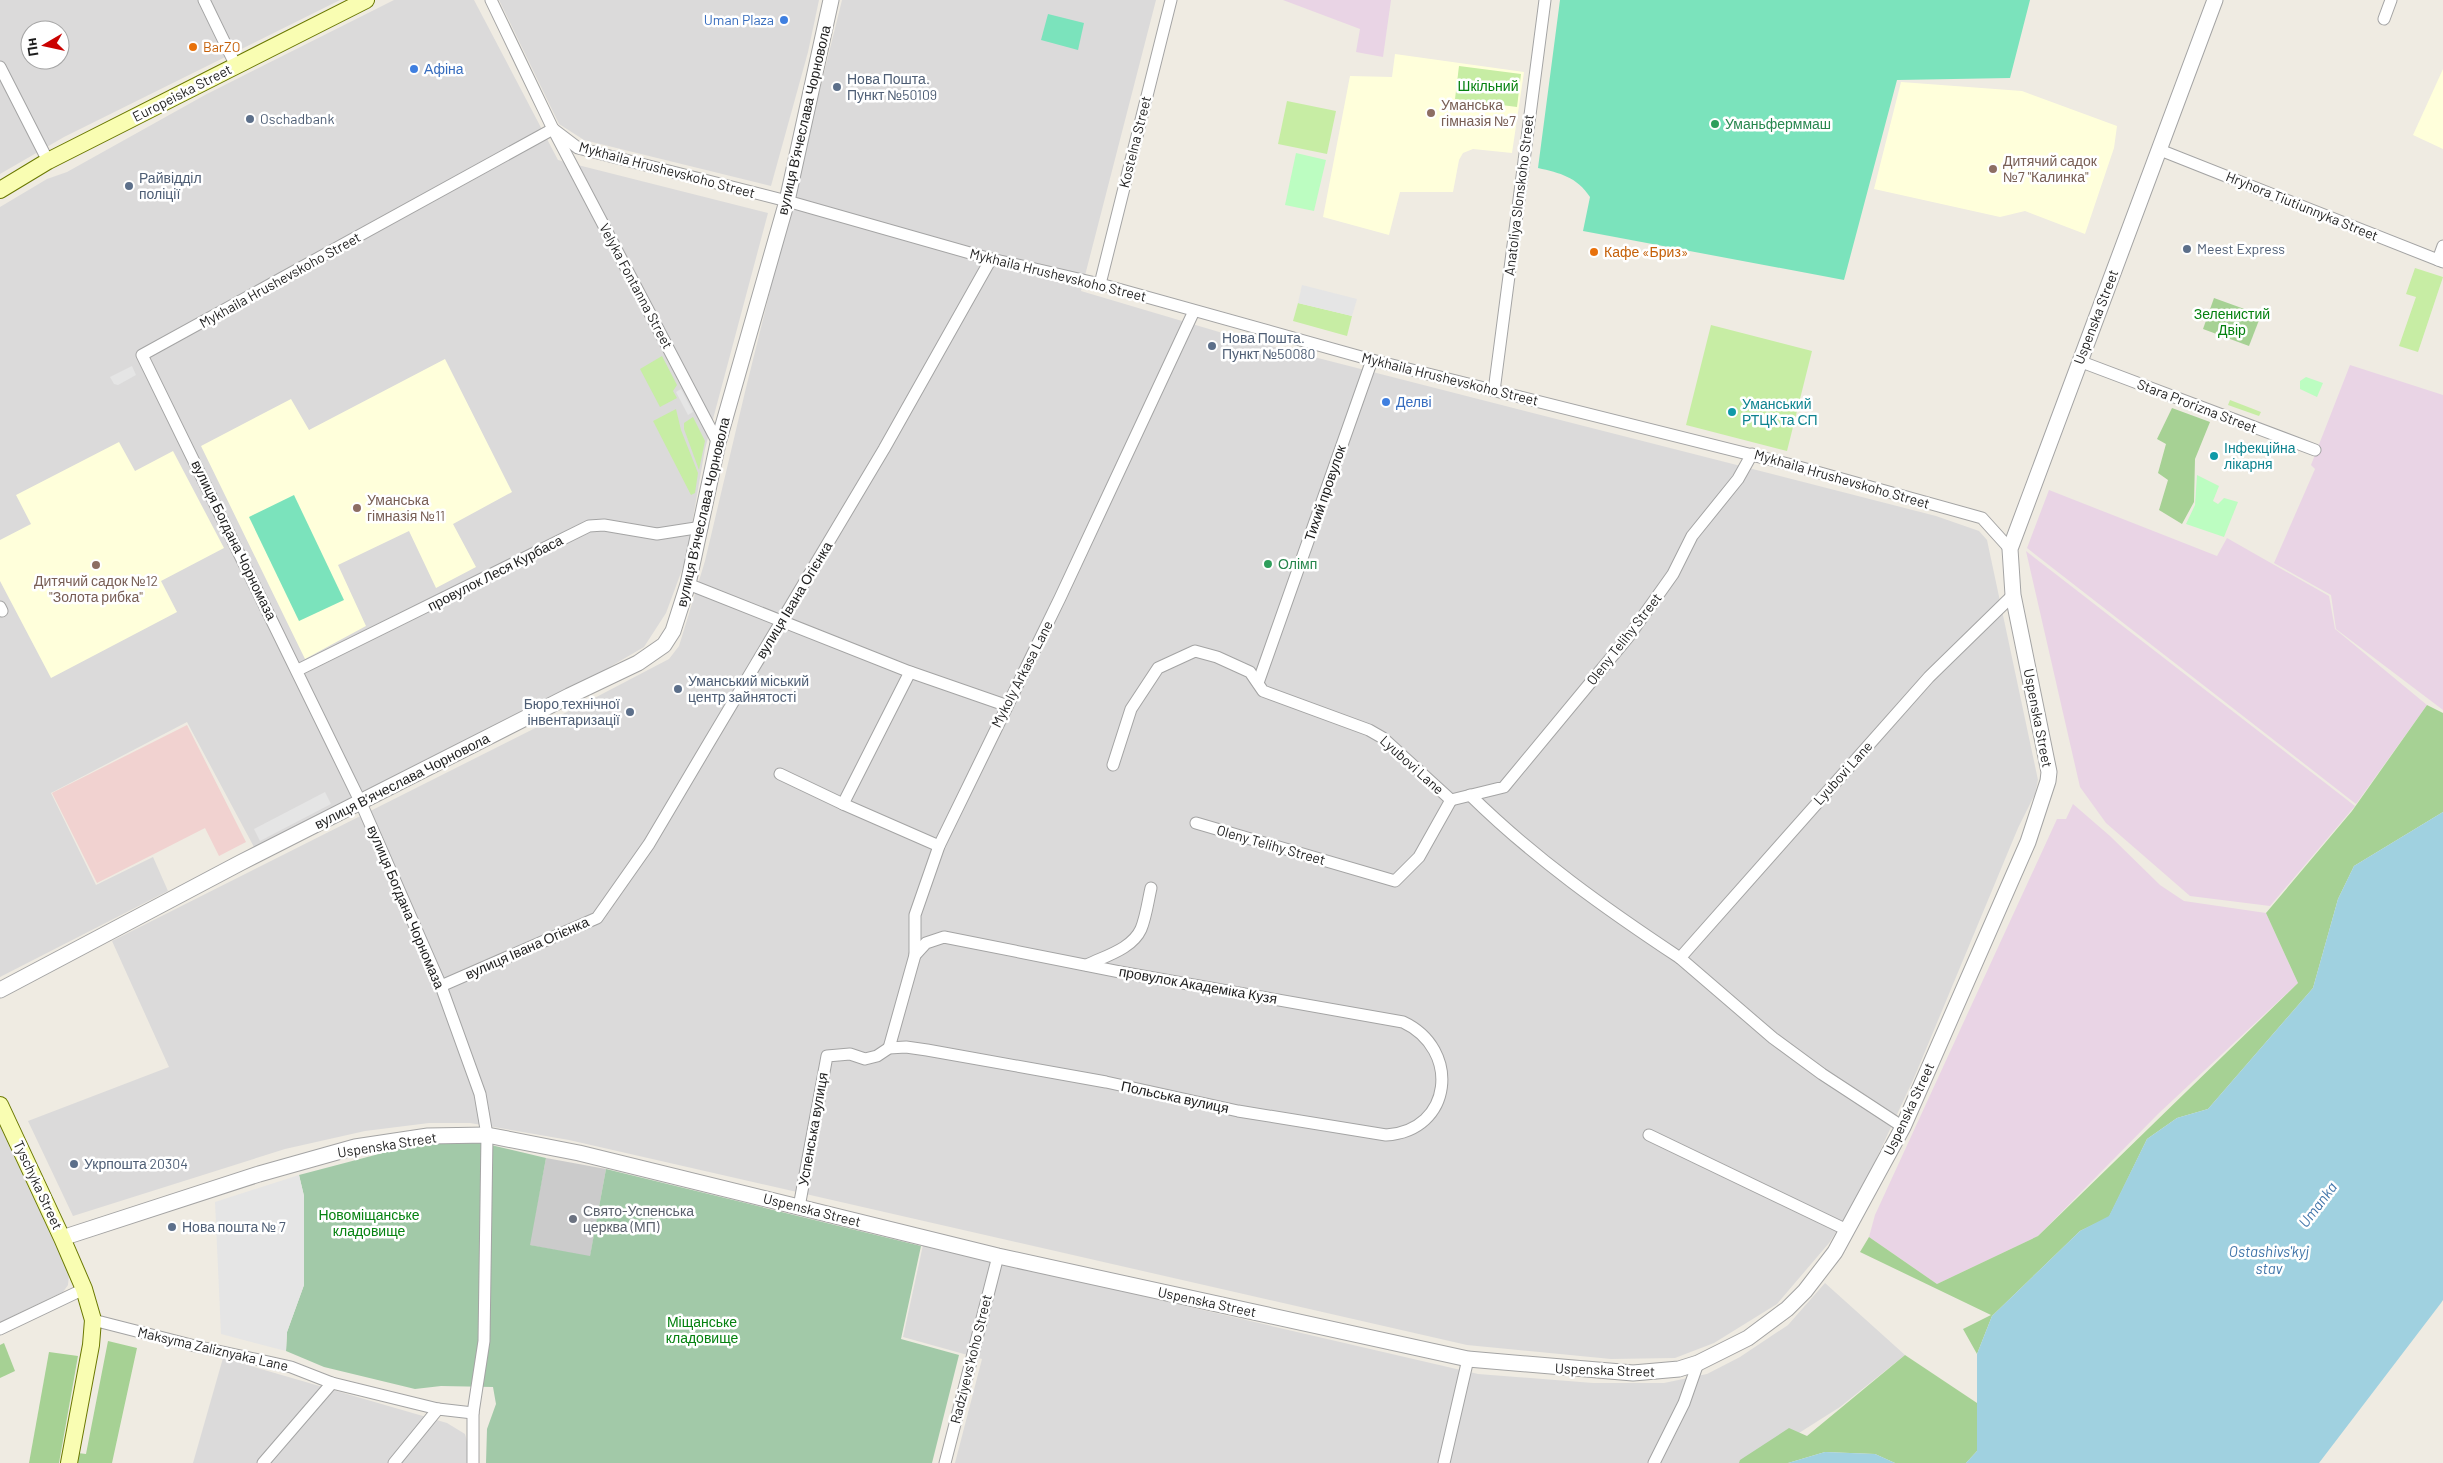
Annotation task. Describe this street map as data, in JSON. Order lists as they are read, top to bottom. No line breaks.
{"streets":{"main road":["Europeiska Street","Tyschyka Street"],"street":["вулиця В’ячеслава Чорновола","Kostelna Street","Mykhaila Hrushevskoho Street","Anatoliya Slonskoho Street","Hryhora Tiutiunnyka Street","Velyka Fontanna Street","Uspenska Street","Stara Prorizna Street","Тихий провулок","вулиця Богдана Чорномаза","провулок Леся Курбаса","вулиця Івана Огієнка","Oleny Telihy Street","Mykoly Arkasa Lane","Lyubovi Lane","провулок Академіка Кузя","Польська вулиця","Успенська вулиця","Maksyma Zaliznyaka Lane","Radziyevsʹkoho Street"]},"crossings":[["вулиця В’ячеслава Чорновола","Mykhaila Hrushevskoho Street"],["вулиця В’ячеслава Чорновола","Velyka Fontanna Street"],["вулиця В’ячеслава Чорновола","вулиця Богдана Чорномаза"],["вулиця В’ячеслава Чорновола","провулок Леся Курбаса"],["Kostelna Street","Mykhaila Hrushevskoho Street"],["Mykhaila Hrushevskoho Street","Anatoliya Slonskoho Street"],["Mykhaila Hrushevskoho Street","Velyka Fontanna Street"],["Mykhaila Hrushevskoho Street","Uspenska Street"],["Mykhaila Hrushevskoho Street","Тихий провулок"],["Mykhaila Hrushevskoho Street","вулиця Богдана Чорномаза"],["Mykhaila Hrushevskoho Street","вулиця Івана Огієнка"],["Mykhaila Hrushevskoho Street","Oleny Telihy Street"],["Mykhaila Hrushevskoho Street","Mykoly Arkasa Lane"],["Hryhora Tiutiunnyka Street","Uspenska Street"],["Uspenska Street","Stara Prorizna Street"],["Uspenska Street","вулиця Богдана Чорномаза"],["Uspenska Street","Lyubovi Lane"],["Uspenska Street","Успенська вулиця"],["Uspenska Street","Tyschyka Street"],["Uspenska Street","Radziyevsʹkoho Street"],["Тихий провулок","Lyubovi Lane"],["вулиця Богдана Чорномаза","провулок Леся Курбаса"],["вулиця Богдана Чорномаза","вулиця Івана Огієнка"],["вулиця Богдана Чорномаза","Maksyma Zaliznyaka Lane"],["Oleny Telihy Street","Lyubovi Lane"],["Mykoly Arkasa Lane","провулок Академіка Кузя"],["Mykoly Arkasa Lane","Польська вулиця"],["Mykoly Arkasa Lane","Успенська вулиця"],["провулок Академіка Кузя","Польська вулиця"],["Польська вулиця","Успенська вулиця"],["Tyschyka Street","Maksyma Zaliznyaka Lane"]],"water":["Umanka","Ostashivs'kyj stav"],"parks":["Шкільний","Зеленистий Двір","Новоміщанське кладовище","Міщанське кладовище"],"places":["Uman Plaza","BarZO","Афіна","Нова Пошта. Пункт №50109","Уманська гімназія №7","Oschadbank","Уманьферммаш","Дитячий садок №7 \"Калинка\"","Райвідділ поліції","Meest Express","Кафе «Бриз»","Нова Пошта. Пункт №50080","Делві","Уманський РТЦК та СП","Інфекційна лікарня","Уманська гімназія №11","Олімп","Дитячий садок №12 \"Золота рибка\"","Уманський міський центр зайнятості","Бюро технічної інвентаризації","Укрпошта 20304","Свято-Успенська церква (МП)","Нова пошта № 7"],"north":"left"}
